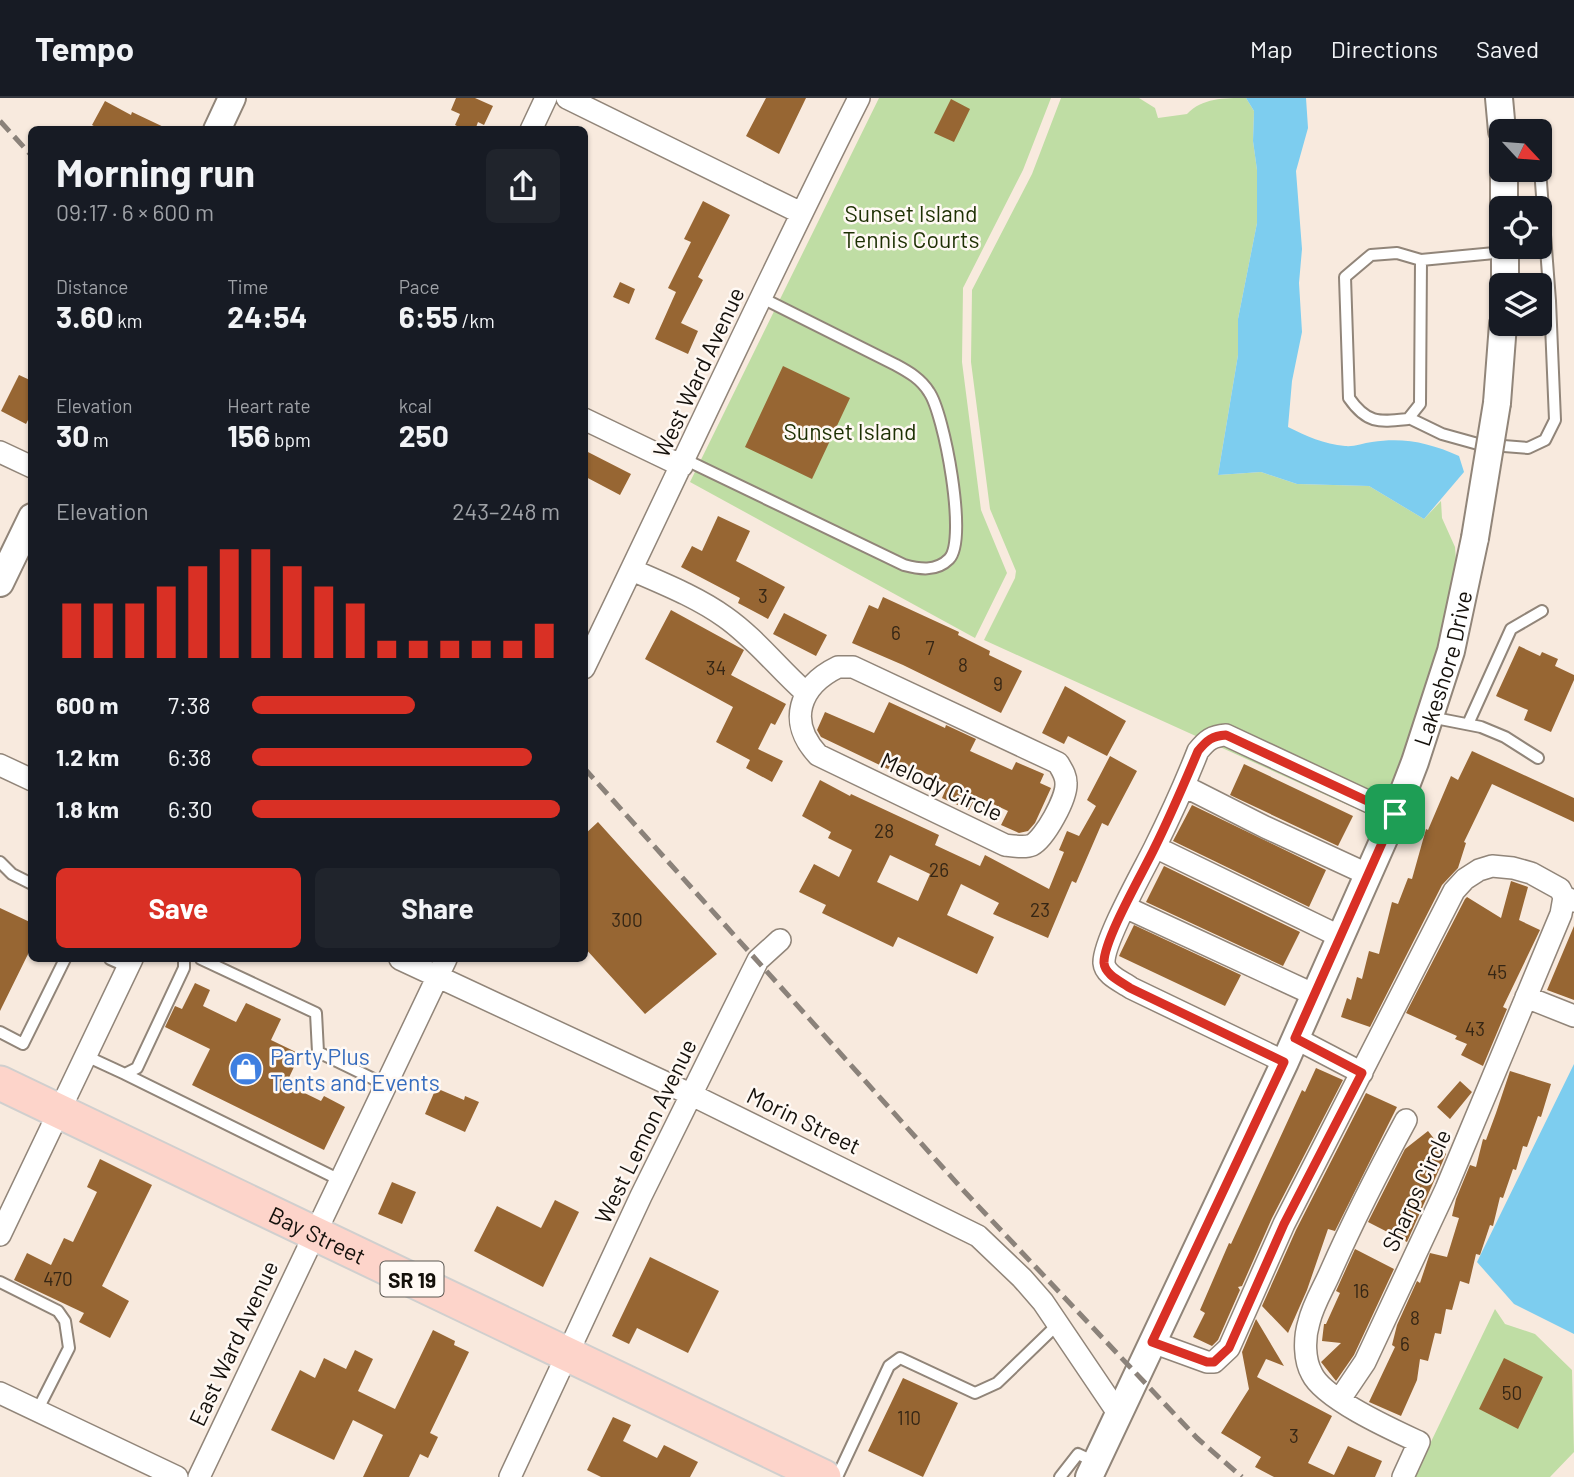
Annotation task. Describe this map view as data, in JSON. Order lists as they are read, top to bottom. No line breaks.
{"streets":{"main road":["Bay Street","SR 19"],"street":["West Ward Avenue","Lakeshore Drive","Melody Circle","Morin Street","West Lemon Avenue","Sharps Circle","East Ward Avenue"]},"crossings":[["Lakeshore Drive","Morin Street"],["Lakeshore Drive","Sharps Circle"],["Morin Street","West Lemon Avenue"],["West Lemon Avenue","Bay Street"],["Bay Street","East Ward Avenue"]],"parks":["Sunset Island Tennis Courts","Sunset Island"],"places":{"shop":["Party Plus Tents and Events"]},"house_numbers":["3","6","7","8","34","9","28","26","23","300","45","43","470","16","8","6","50","110","3"],"north":"bottom right","page":{"header":"Tempo","nav":["Map","Directions","Saved"],"heading":["Morning run","09:17 · 6 × 600 m"],"stats":[["Distance","3.60 km"],["Time","24:54"],["Pace","6:55 /km"],["Elevation","30 m"],["Heart rate","156 bpm"],["kcal","250"]],"chart":["Elevation","243–248 m"],"list":[{"name":"600 m","note":"7:38"},{"name":"1.2 km","note":"6:38"},{"name":"1.8 km","note":"6:30"}],"buttons":["Save","Share"]}}
